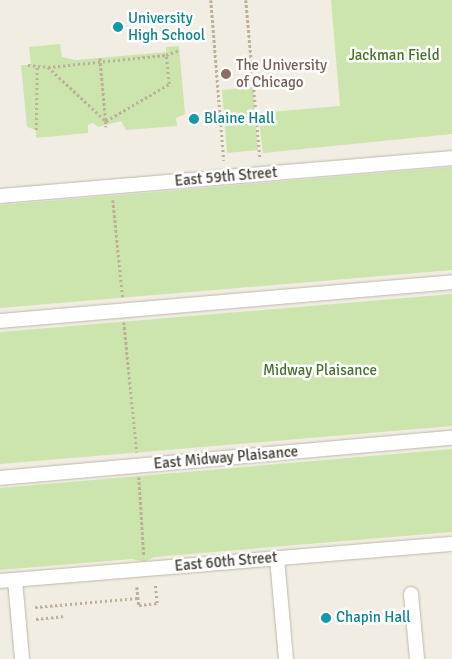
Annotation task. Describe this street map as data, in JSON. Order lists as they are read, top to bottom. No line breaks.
{"streets":{"street":["East 59th Street","East Midway Plaisance","East 60th Street"]},"parks":["Jackman Field","Midway Plaisance"],"places":["University High School","The University of Chicago","Blaine Hall","Chapin Hall"]}
